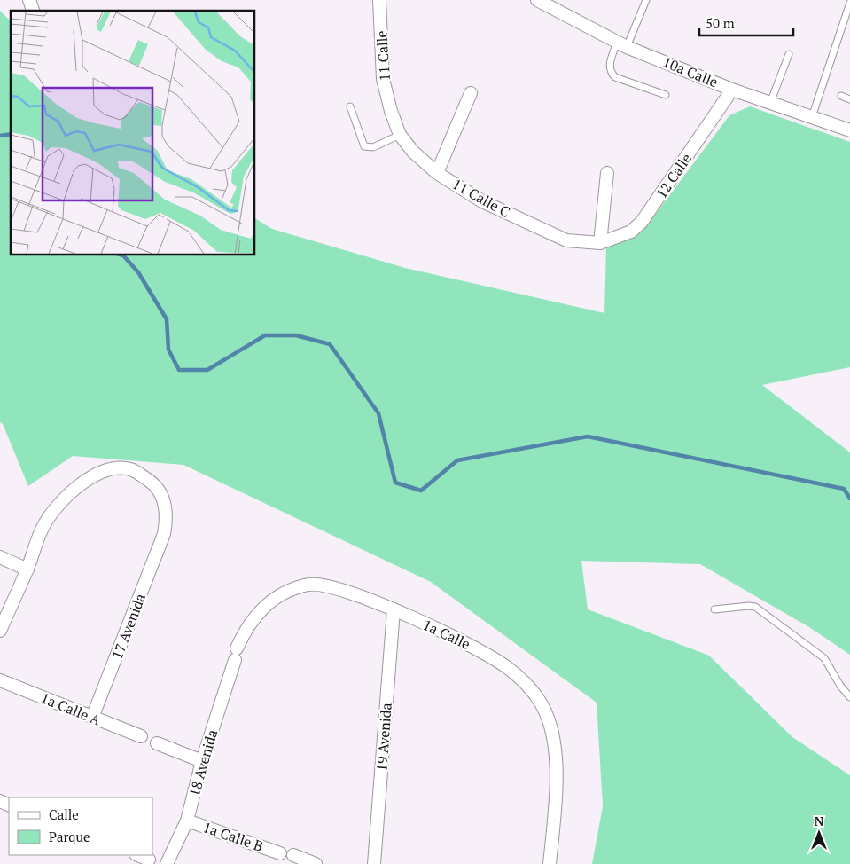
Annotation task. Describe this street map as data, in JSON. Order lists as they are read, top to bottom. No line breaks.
{"streets":{"street":["11 Calle","10a Calle","12 Calle","11 Calle C","17 Avenida","1a Calle","1a Calle A","19 Avenida","18 Avenida","1a Calle B"]},"crossings":[["11 Calle","11 Calle C"],["10a Calle","12 Calle"],["12 Calle","11 Calle C"],["17 Avenida","1a Calle A"],["1a Calle","19 Avenida"],["1a Calle","18 Avenida"],["18 Avenida","1a Calle B"]],"legend":["Calle","Parque"],"scale_bar":"50 m","north":"top"}
